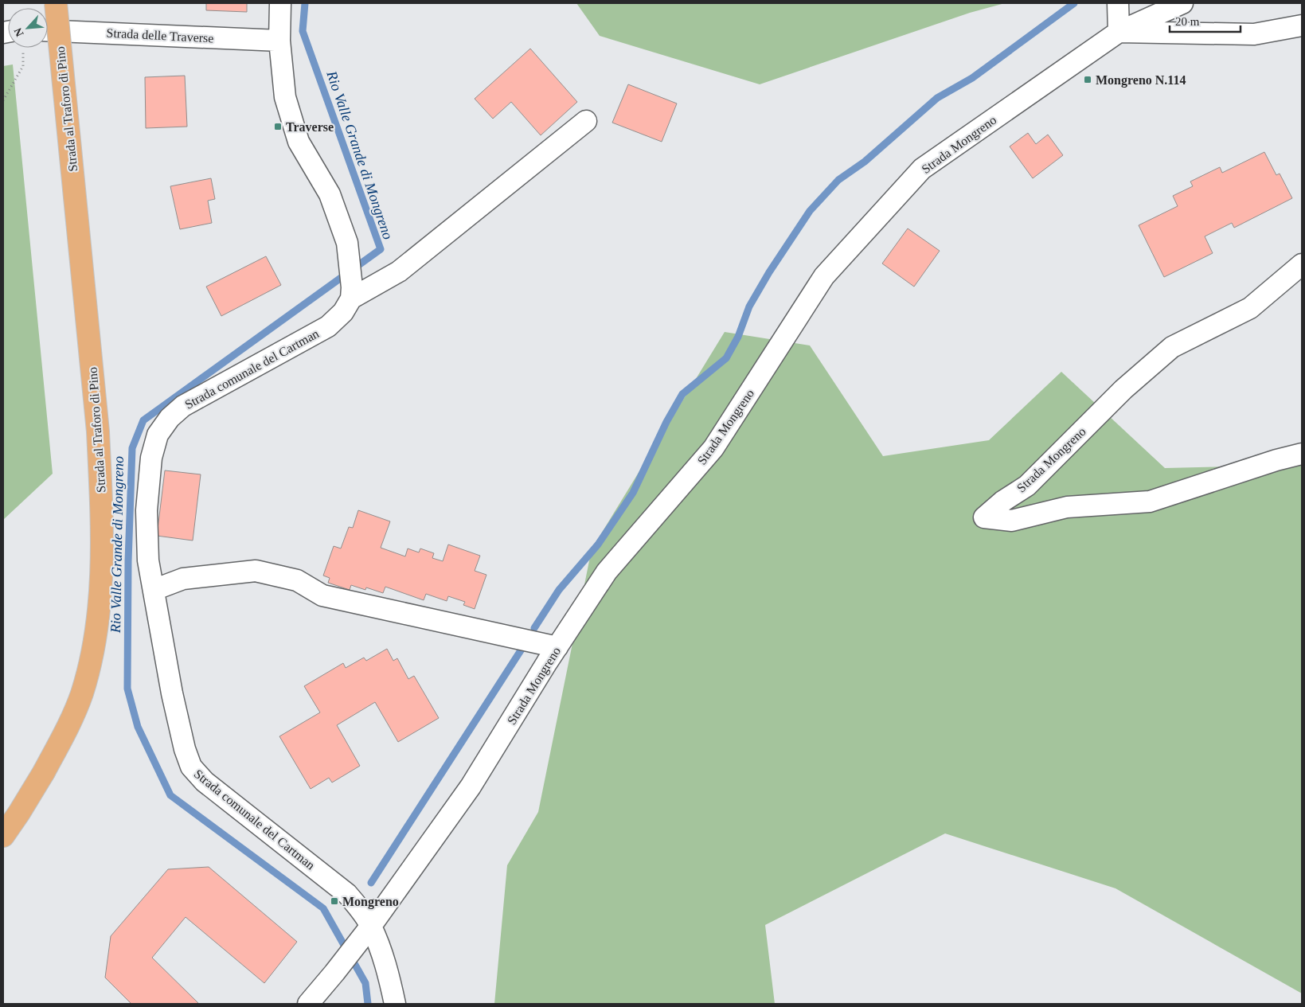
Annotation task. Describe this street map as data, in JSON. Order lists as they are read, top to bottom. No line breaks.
{"streets":{"main road":["Strada al Traforo di Pino"],"street":["Strada delle Traverse","Strada Mongreno","Strada comunale del Cartman"]},"crossings":[["Strada Mongreno","Strada comunale del Cartman"]],"water":["Rio Valle Grande di Mongreno"],"places":{"transit":["Mongreno N.114","Traverse","Mongreno"]},"scale_bar":"20 m","north":"bottom left"}
